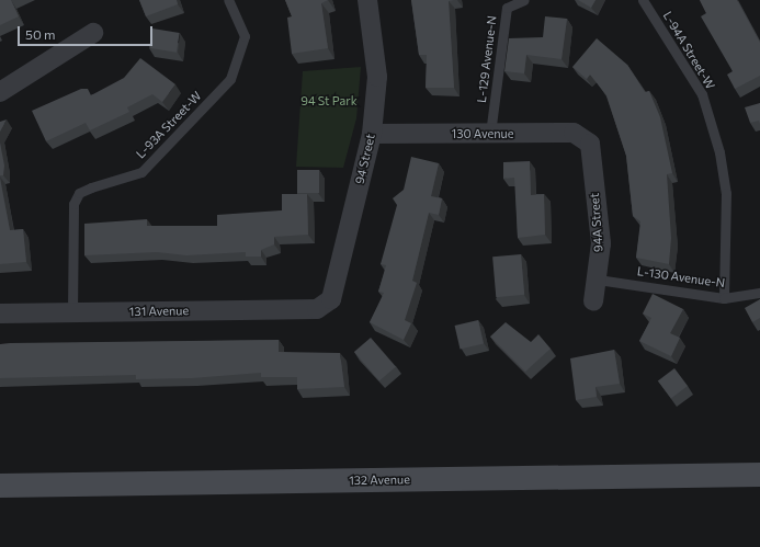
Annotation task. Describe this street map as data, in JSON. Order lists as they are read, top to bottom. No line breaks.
{"streets":{"main road":["132 Avenue"],"street":["130 Avenue","94 Street","94A Street","131 Avenue"],"lane":["L-94A Street-W","L-129 Avenue-N","L-93A Street-W","L-130 Avenue-N"]},"crossings":[["L-94A Street-W","L-130 Avenue-N"],["L-129 Avenue-N","130 Avenue"],["L-93A Street-W","131 Avenue"],["130 Avenue","94 Street"],["130 Avenue","94A Street"],["94 Street","131 Avenue"],["94A Street","L-130 Avenue-N"]],"parks":["94 St Park"],"scale_bar":"50 m"}
